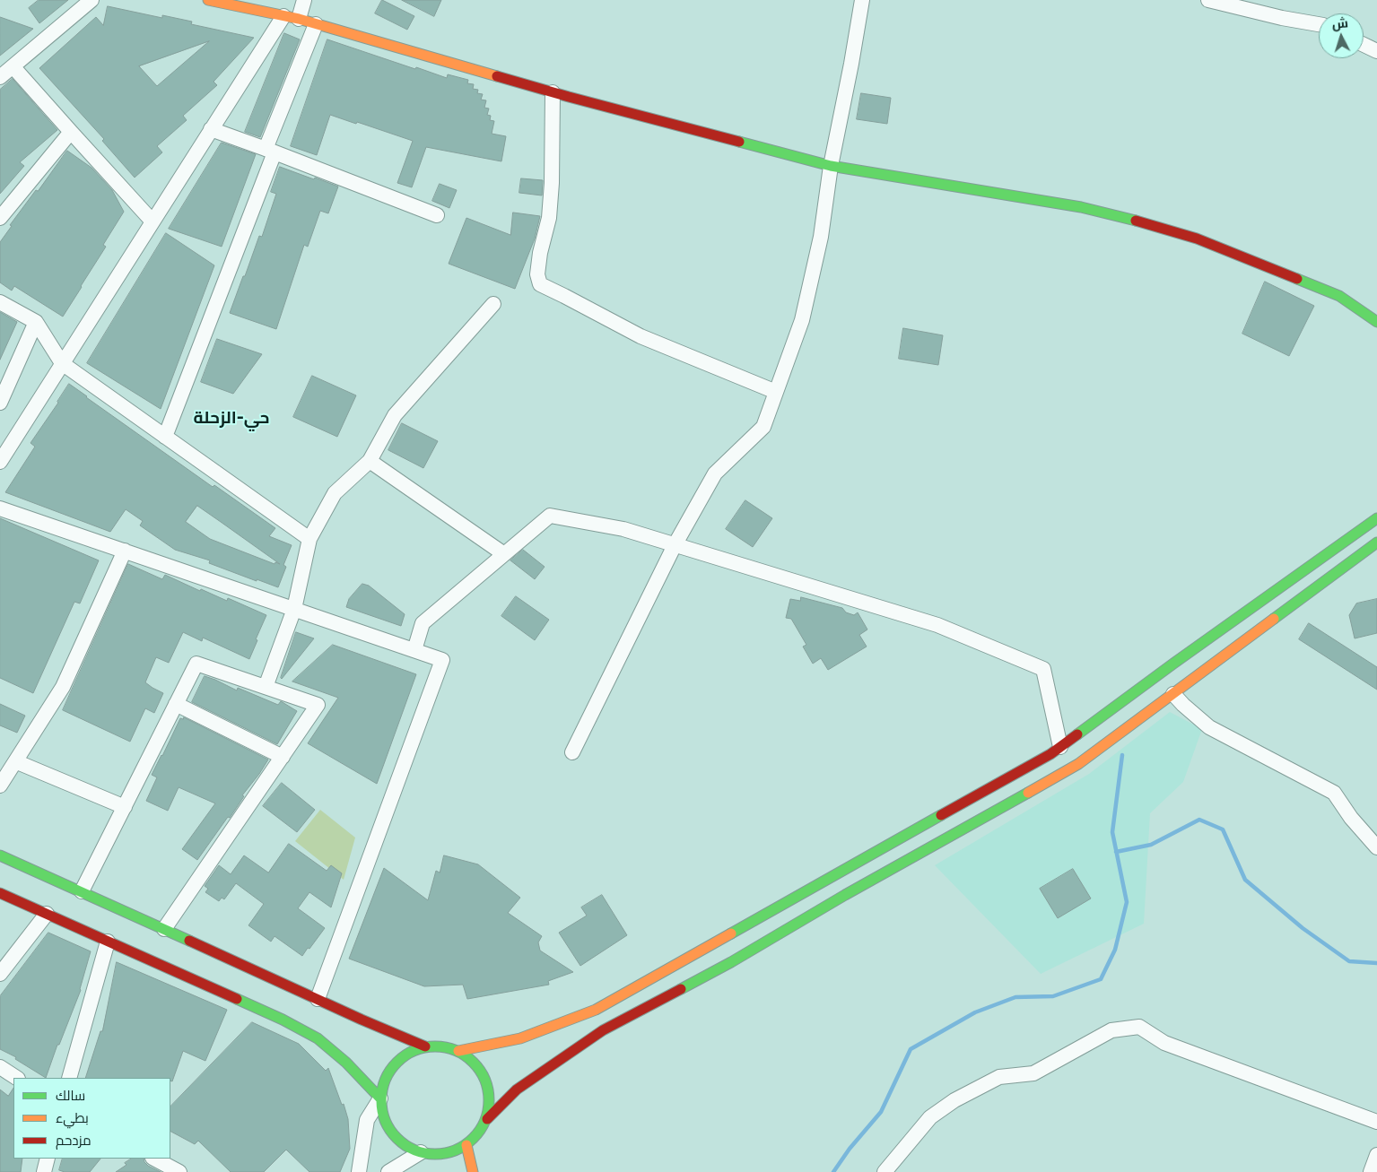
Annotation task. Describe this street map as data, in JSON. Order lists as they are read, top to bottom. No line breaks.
{"districts":["حي-الزحلة"],"legend":["سالك","بطيء","مزدحم"],"north":"top"}
